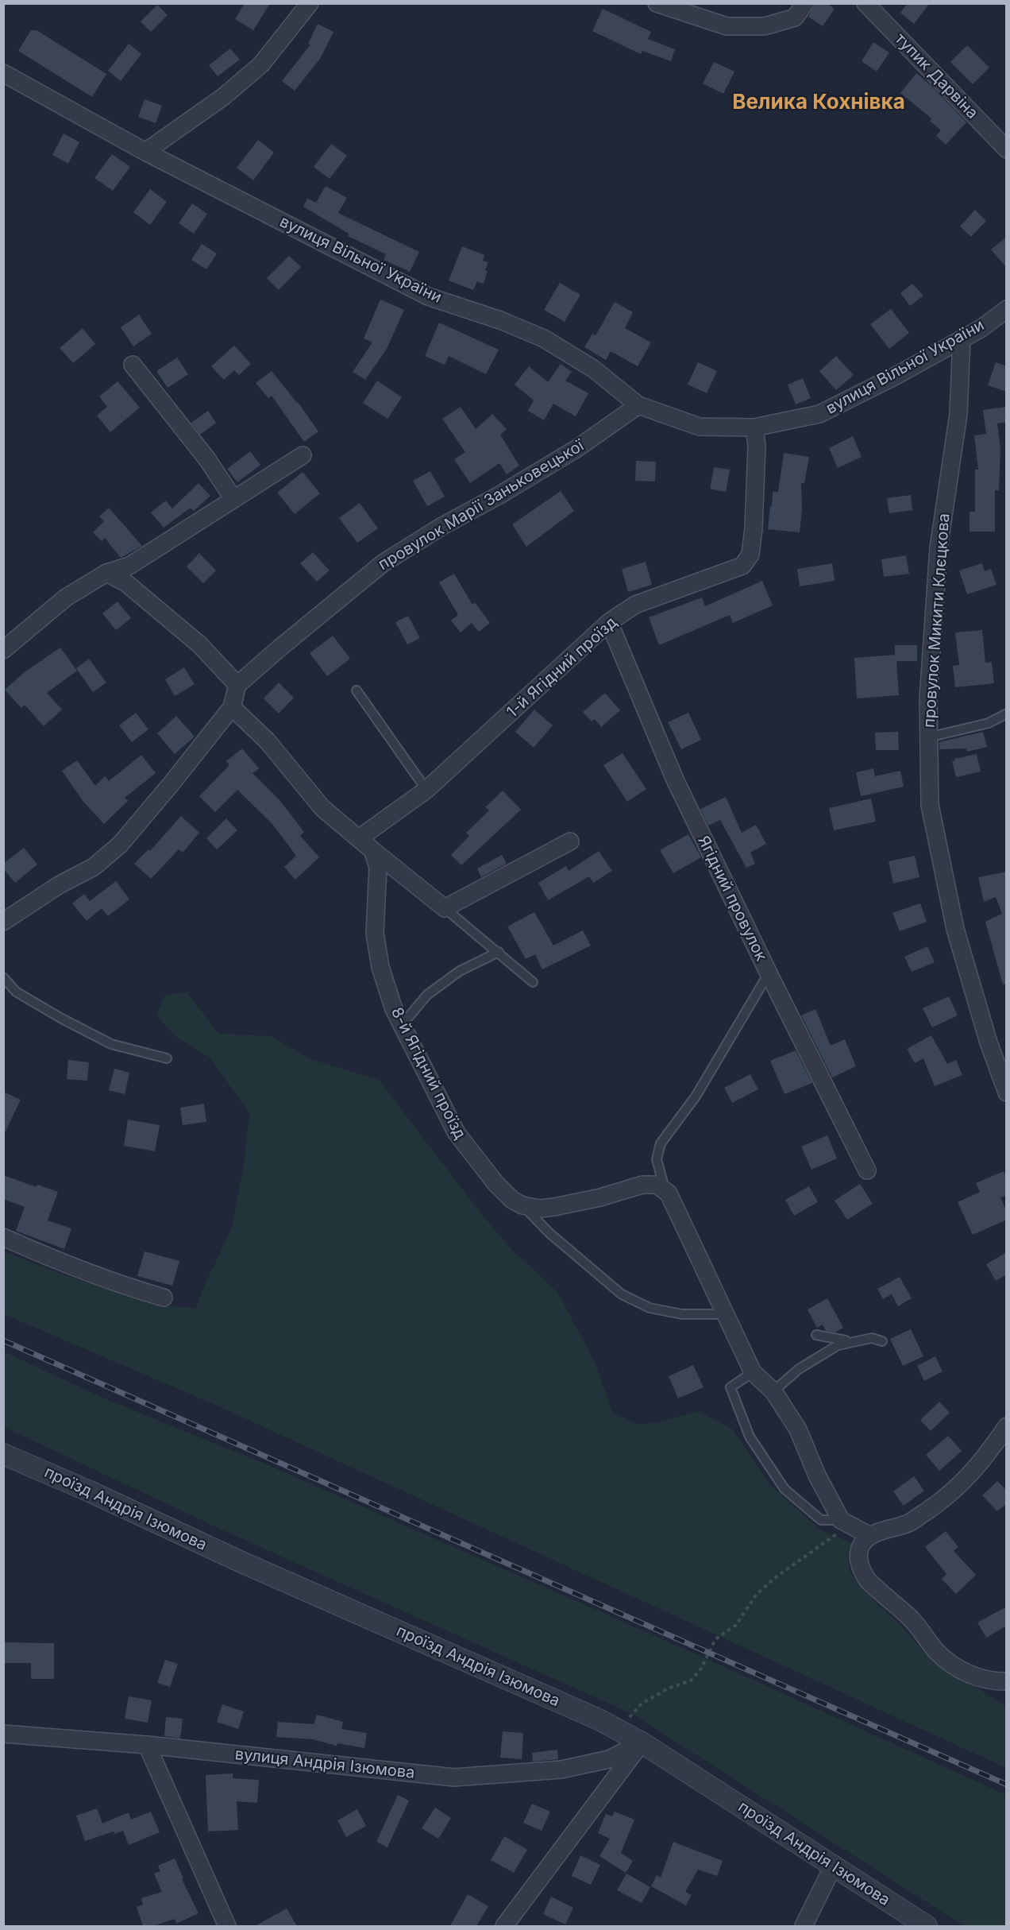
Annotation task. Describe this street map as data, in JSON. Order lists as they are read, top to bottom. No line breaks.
{"streets":{"street":["тупик Дарвіна","вулиця Вільної України","провулок Марії Заньковецької","провулок Микити Клєцкова","1-й Ягідний проїзд","Ягідний провулок","8-й Ягідний проїзд","проїзд Андрія Ізюмова","вулиця Андрія Ізюмова"]},"crossings":[["вулиця Вільної України","провулок Марії Заньковецької"],["вулиця Вільної України","провулок Микити Клєцкова"],["вулиця Вільної України","1-й Ягідний проїзд"],["1-й Ягідний проїзд","Ягідний провулок"],["проїзд Андрія Ізюмова","вулиця Андрія Ізюмова"]],"districts":["Велика Кохнівка"]}
